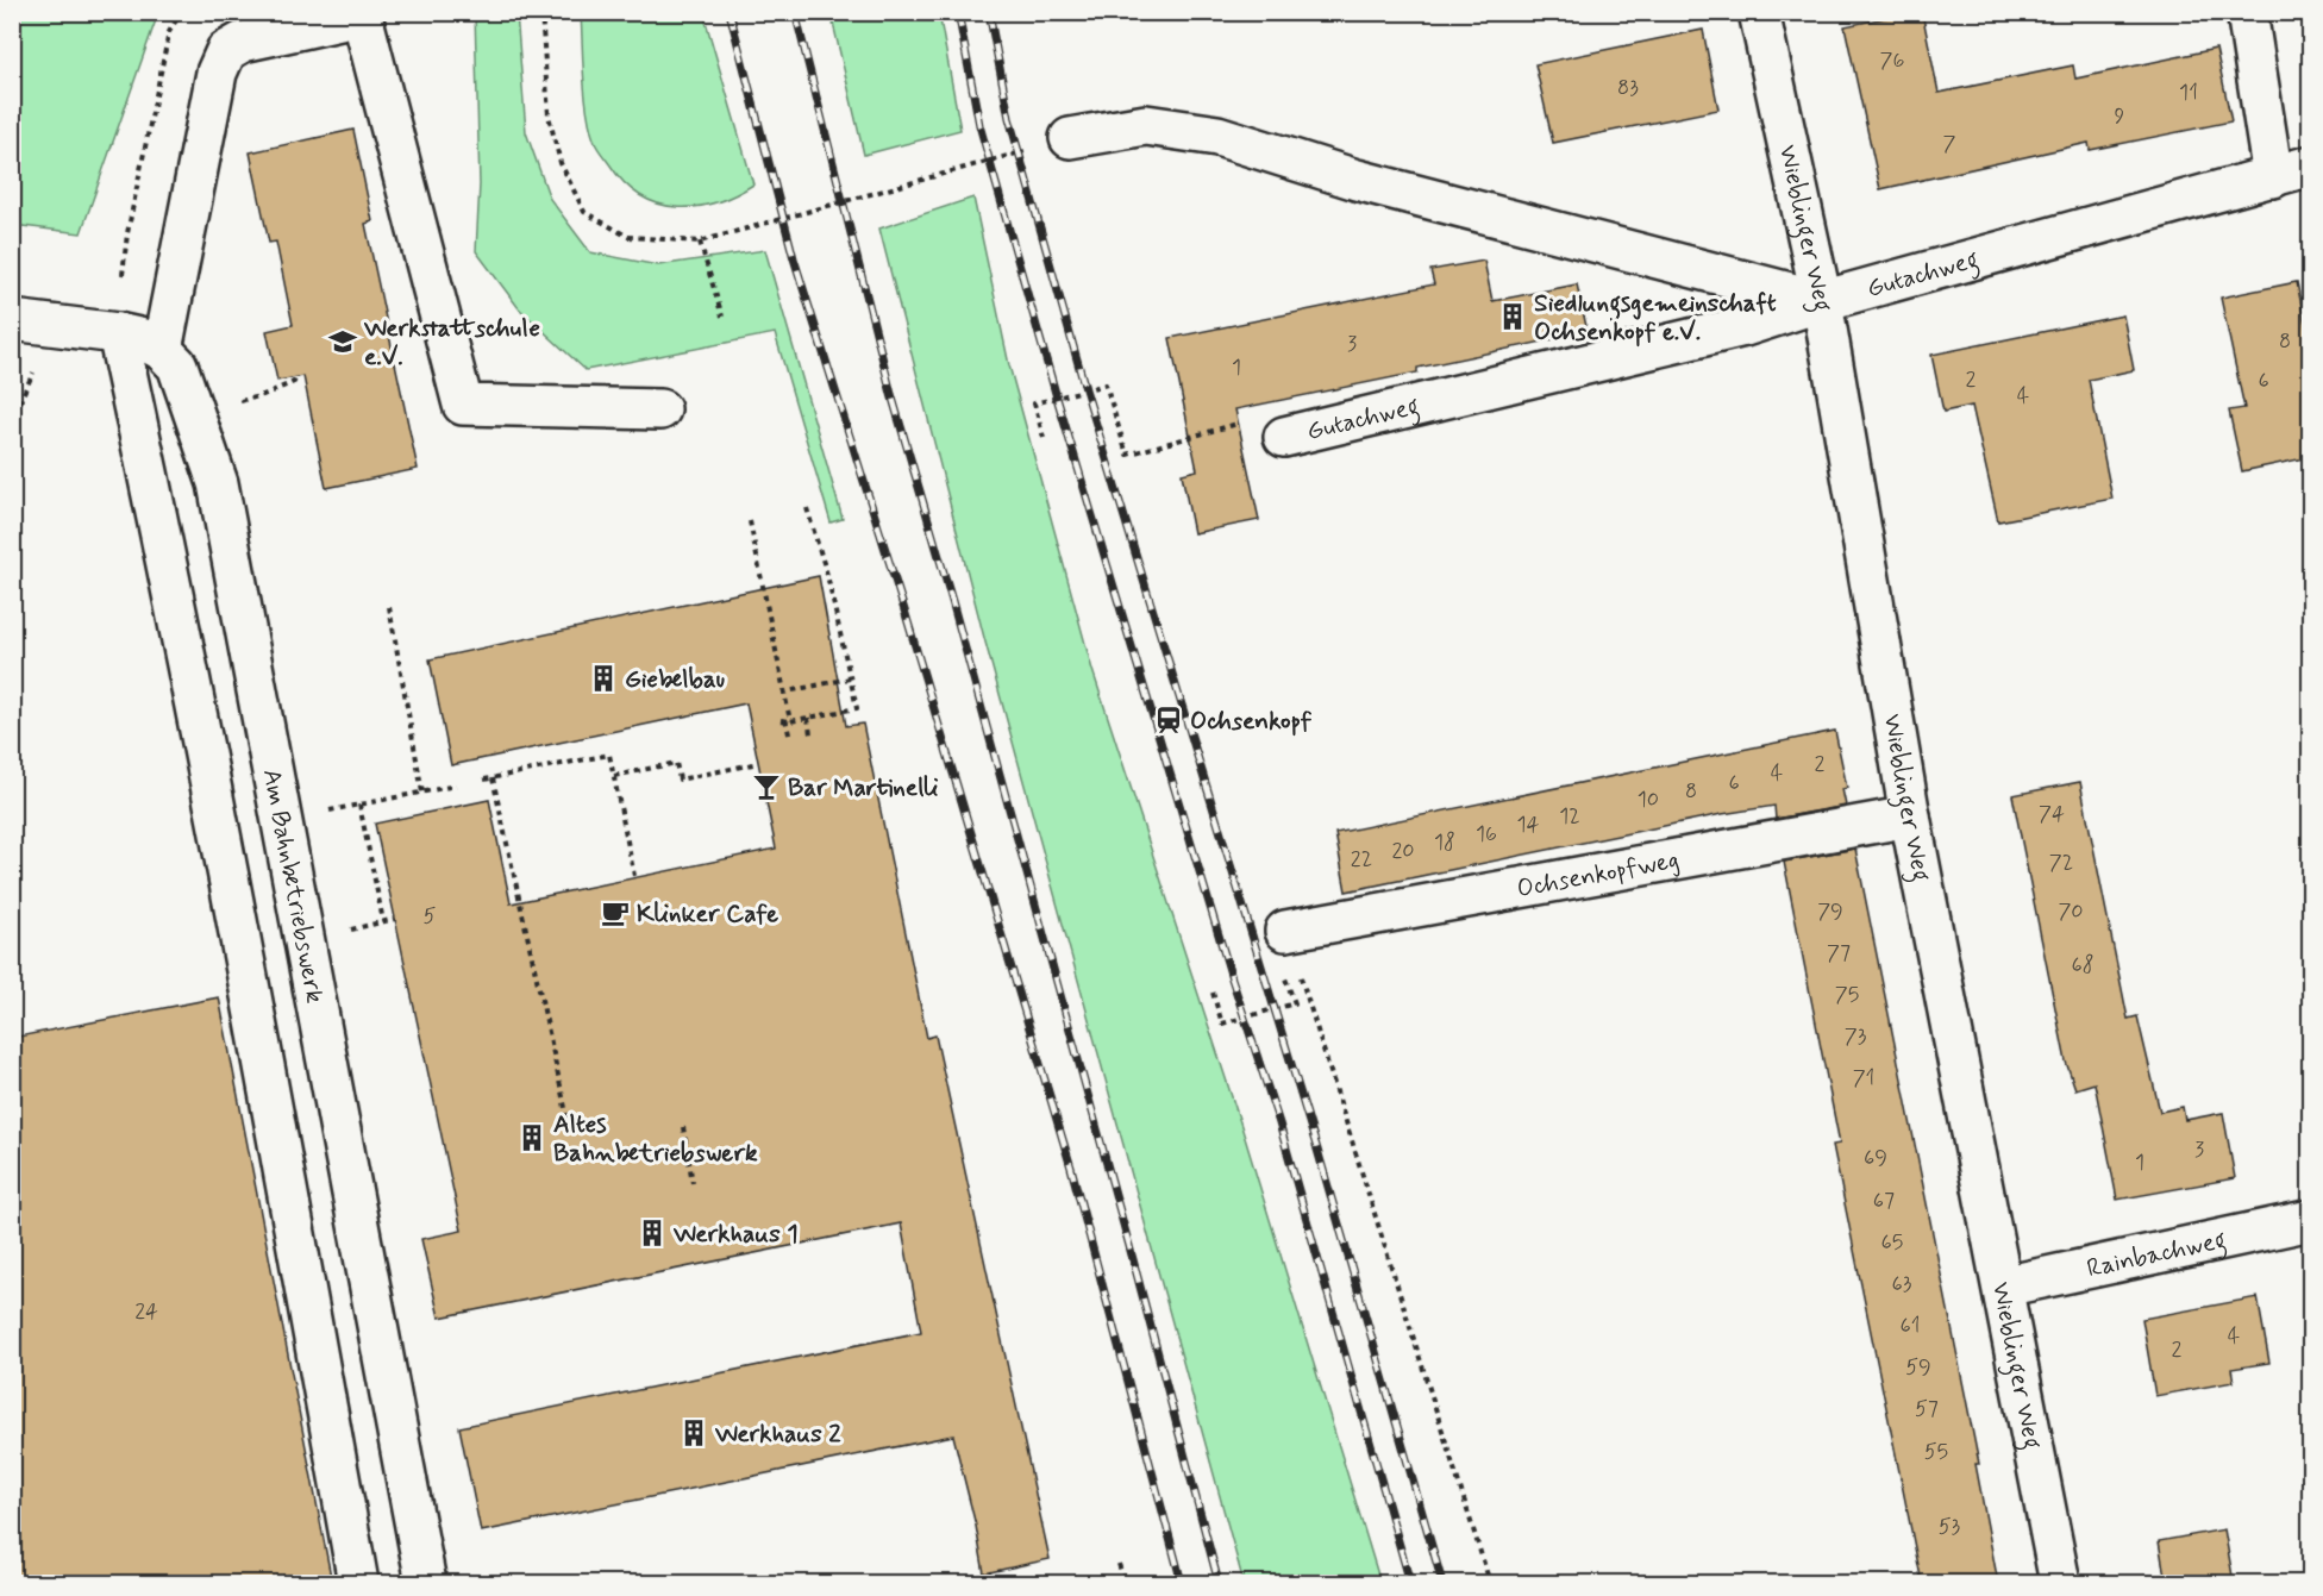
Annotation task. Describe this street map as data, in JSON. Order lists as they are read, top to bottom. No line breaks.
{"streets":{"street":["Wieblinger Weg","Gutachweg","Ochsenkopfweg","Am Bahnbetriebswerk","Rainbachweg"]},"crossings":[["Wieblinger Weg","Gutachweg"],["Wieblinger Weg","Ochsenkopfweg"],["Wieblinger Weg","Rainbachweg"]],"places":{"building":["Siedlungsgemeinschaft Ochsenkopf e.V.","Giebelbau","Altes Bahnbetriebswerk","Werkhaus 1","Werkhaus 2"],"school or university":["Werkstattschule e.V."],"station":["Ochsenkopf"],"bar":["Bar Martinelli"],"cafe":["Klinker Cafe"]},"house_numbers":["76","83","11","9","7","8","3","1","2","6","4","2","4","6","8","10","74","12","14","16","18","20","22","72","79","70","5","77","68","75","73","71","3","69","1","67","65","63","24","61","4","2","59","57","55","53"]}
